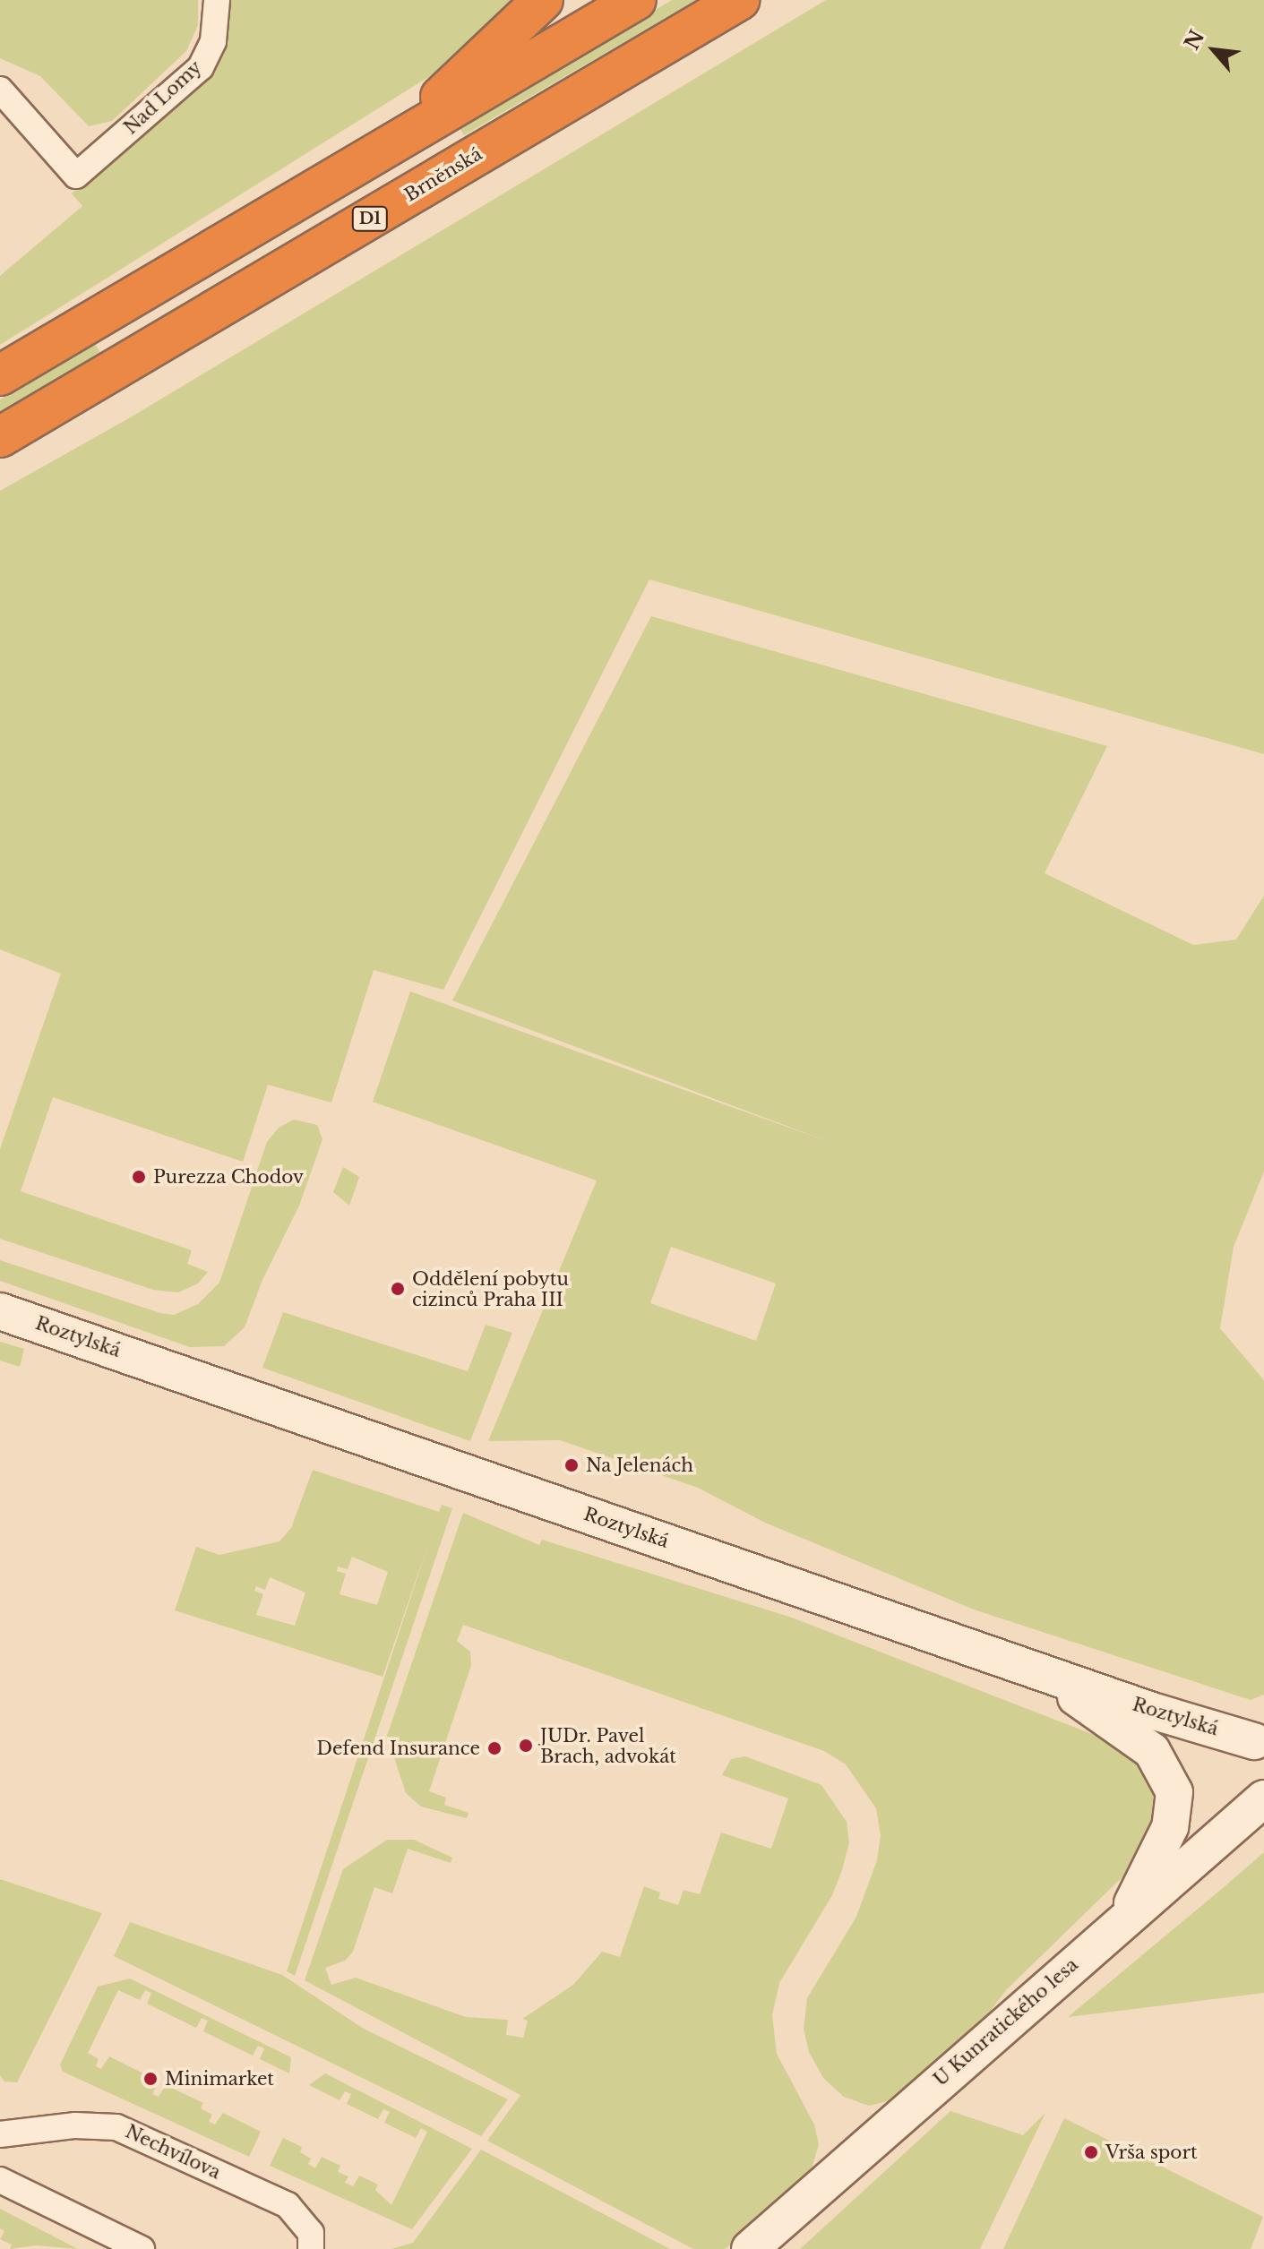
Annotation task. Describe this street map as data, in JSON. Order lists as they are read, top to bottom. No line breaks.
{"streets":{"highway":["Brněnská","D1"],"main road":["Roztylská","U Kunratického lesa"],"street":["Nad Lomy","Nechvílova"]},"places":["Purezza Chodov","Oddělení pobytu cizinců Praha III","Na Jelenách","JUDr. Pavel Brach, advokát","Defend Insurance","Minimarket","Vrša sport"],"north":"top left"}
